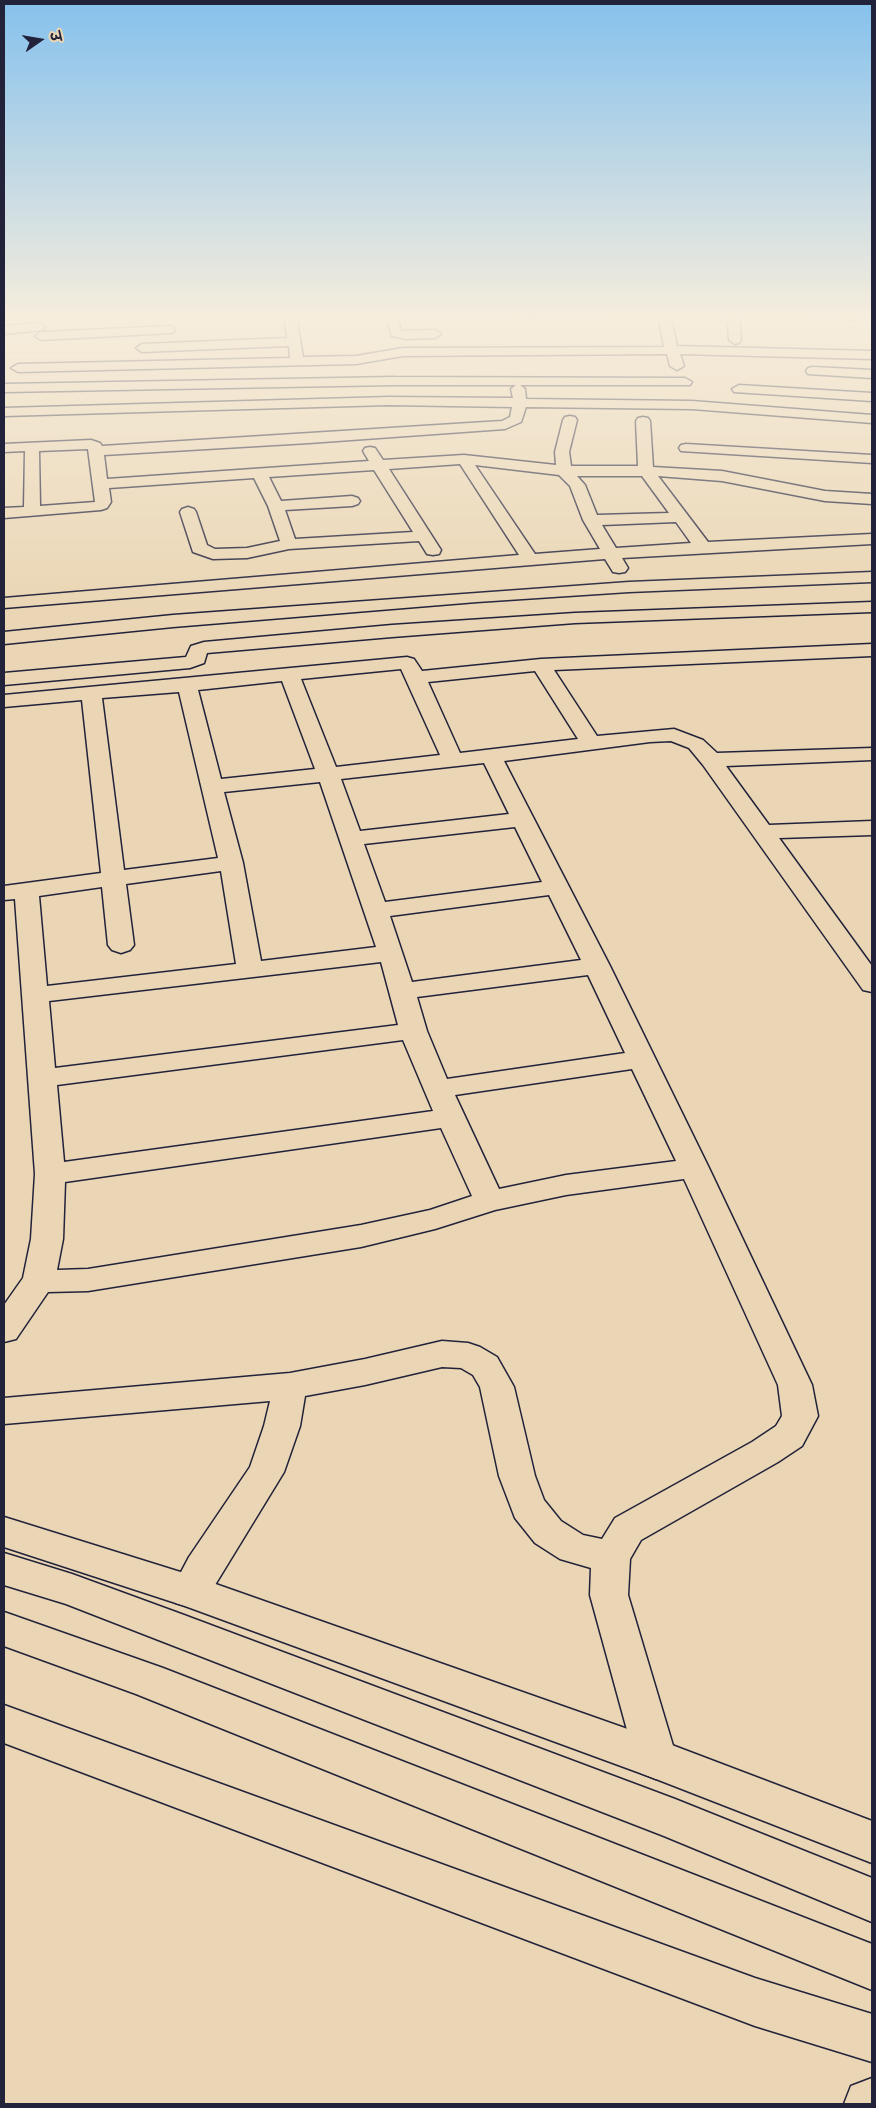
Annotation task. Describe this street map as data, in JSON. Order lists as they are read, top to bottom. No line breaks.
{"north":"right"}
